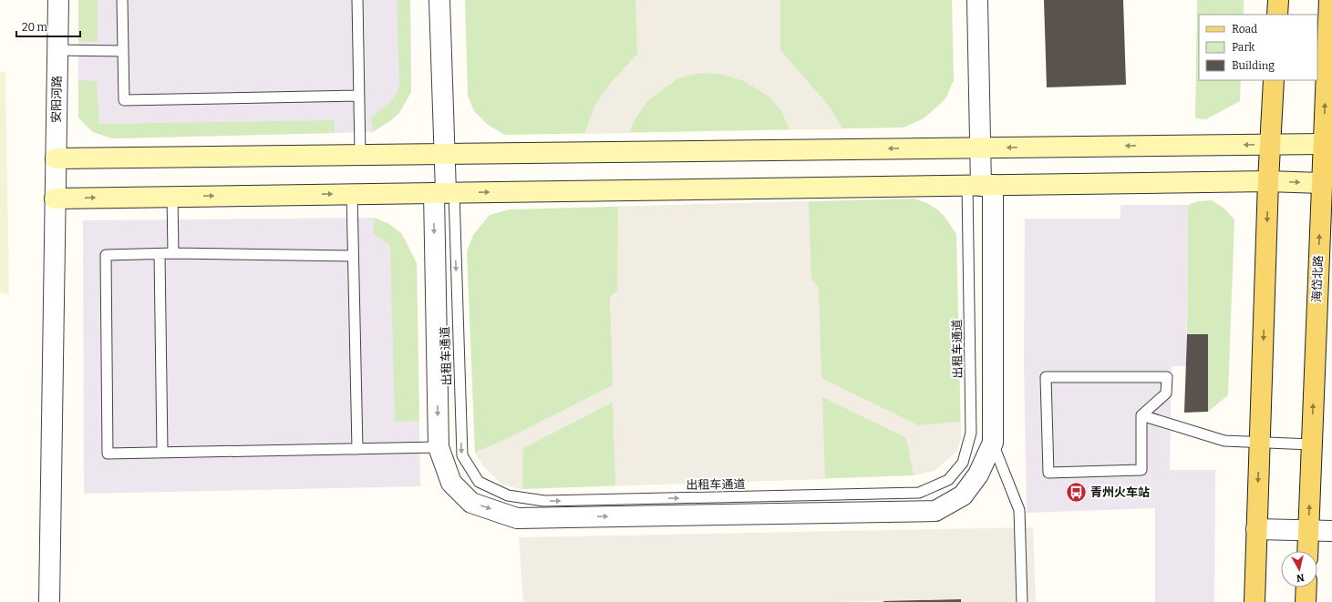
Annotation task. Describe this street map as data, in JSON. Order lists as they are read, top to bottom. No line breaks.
{"streets":{"main road":["海岱北路"],"street":["安阳河路"],"lane":["出租车通道"]},"places":{"bus stop":["青州火车站"]},"legend":["Road","Park","Building"],"scale_bar":"20 m","north":"bottom"}
